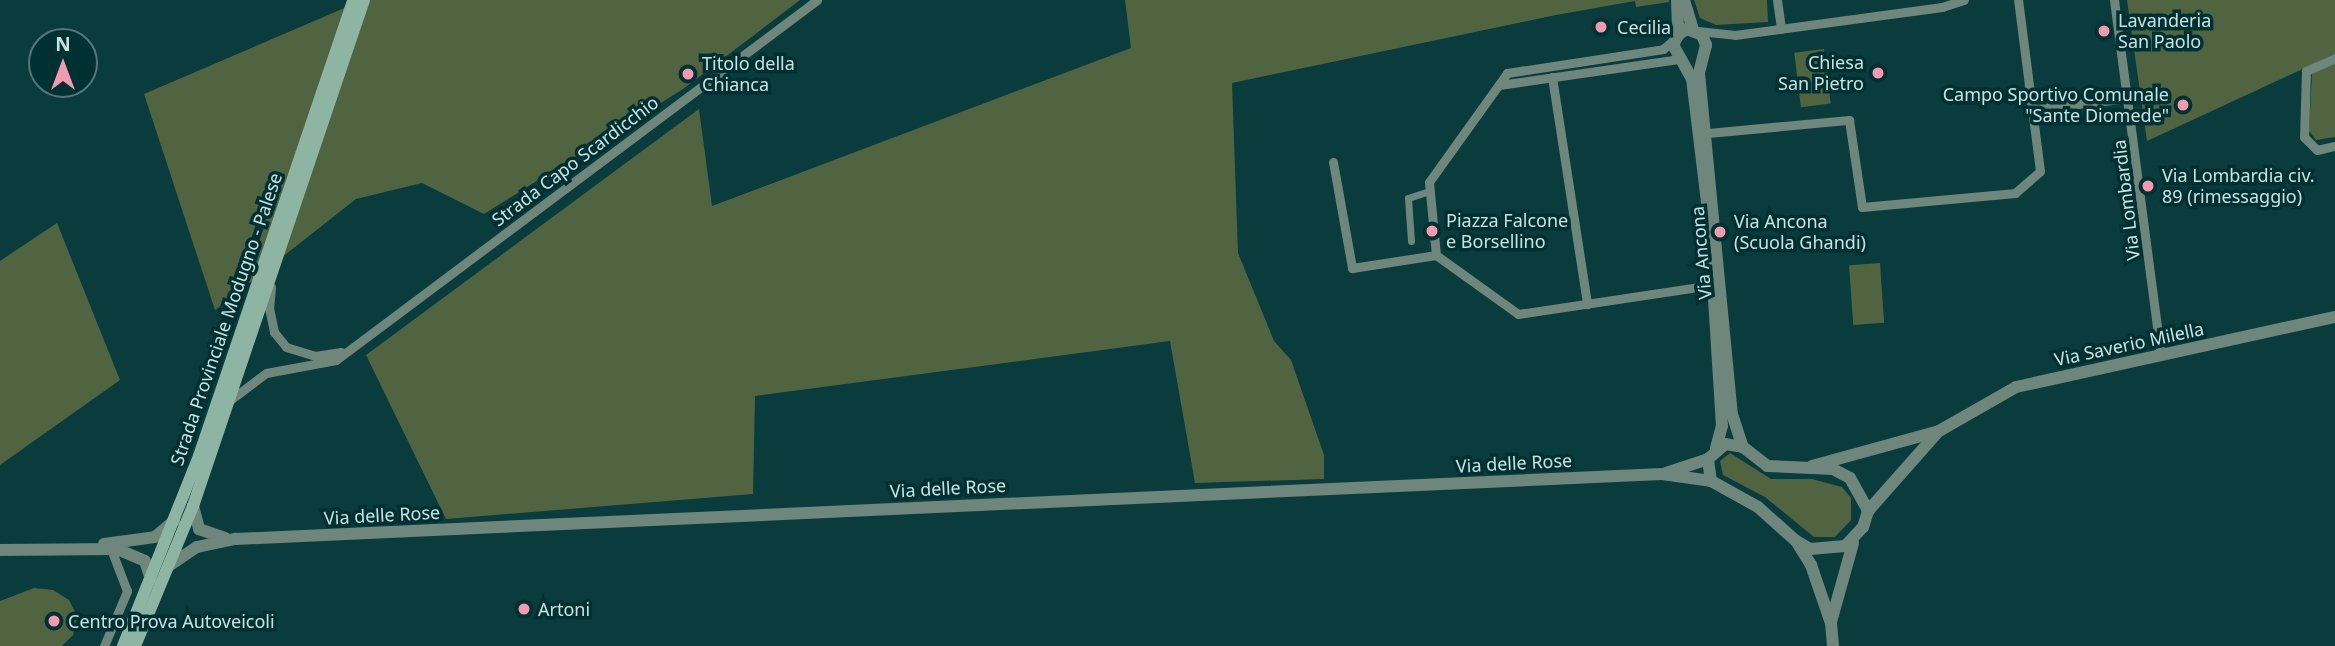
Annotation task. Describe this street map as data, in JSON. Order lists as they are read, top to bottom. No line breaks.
{"streets":{"main road":["Strada Provinciale Modugno - Palese"],"street":["Strada Capo Scardicchio","Via Lombardia","Via Ancona","Via Saverio Milella","Via delle Rose"]},"crossings":[["Via Lombardia","Via Saverio Milella"],["Via Ancona","Via delle Rose"]],"places":["Cecilia","Lavanderia San Paolo","Chiesa San Pietro","Titolo della Chianca","Campo Sportivo Comunale \"Sante Diomede\"","Via Lombardia civ. 89 (rimessaggio)","Piazza Falcone e Borsellino","Via Ancona (Scuola Ghandi)","Artoni","Centro Prova Autoveicoli"],"north":"top"}
